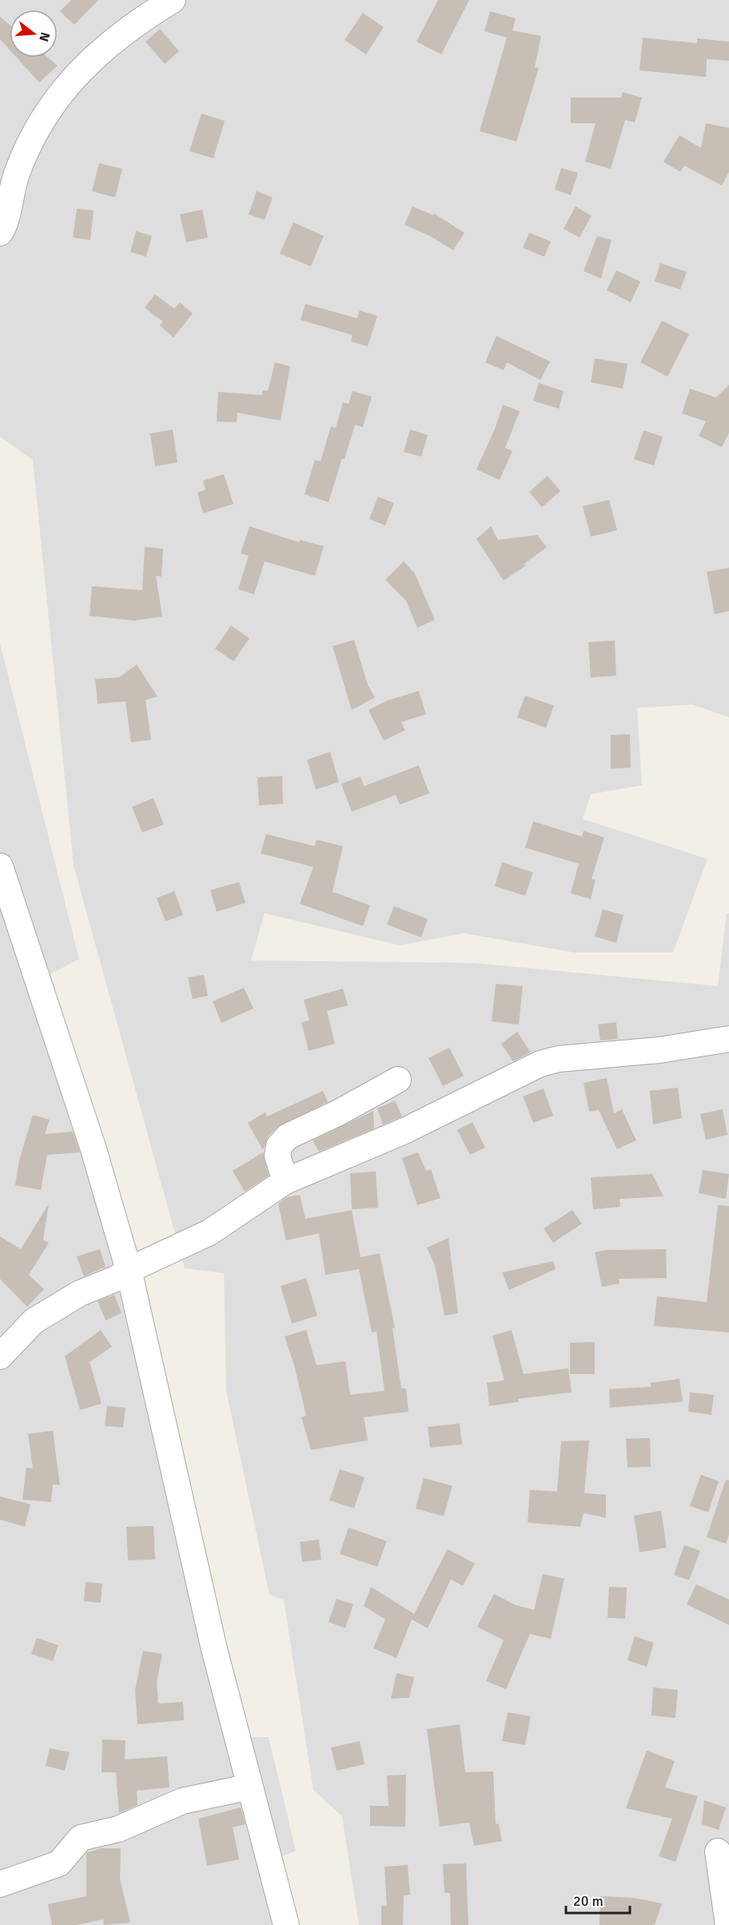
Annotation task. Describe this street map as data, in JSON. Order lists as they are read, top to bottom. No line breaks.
{"scale_bar":"20 m","north":"right"}
